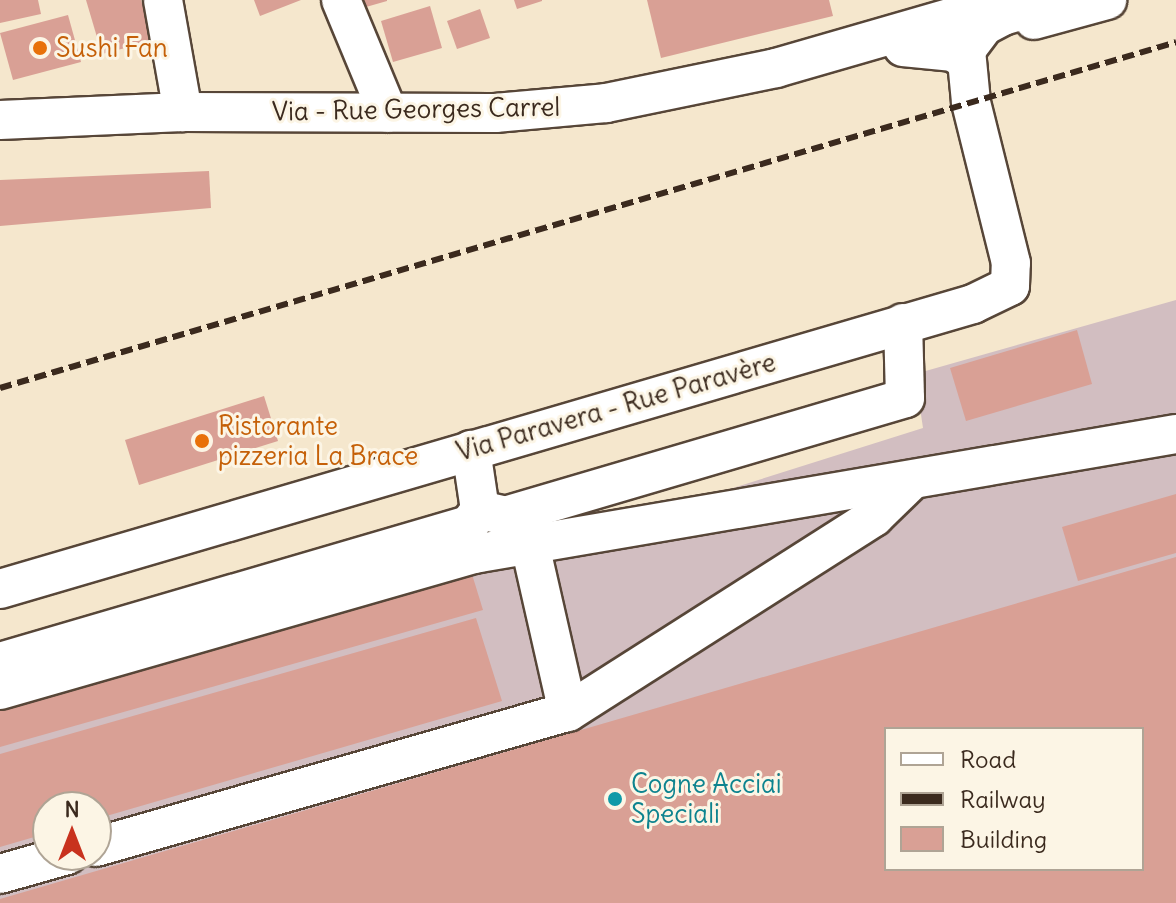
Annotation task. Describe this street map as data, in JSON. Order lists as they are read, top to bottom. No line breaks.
{"streets":{"street":["Via - Rue Georges Carrel","Via Paravera - Rue Paravère"]},"places":["Sushi Fan","Ristorante pizzeria La Brace","Cogne Acciai Speciali"],"legend":["Road","Railway","Building"],"north":"top"}
